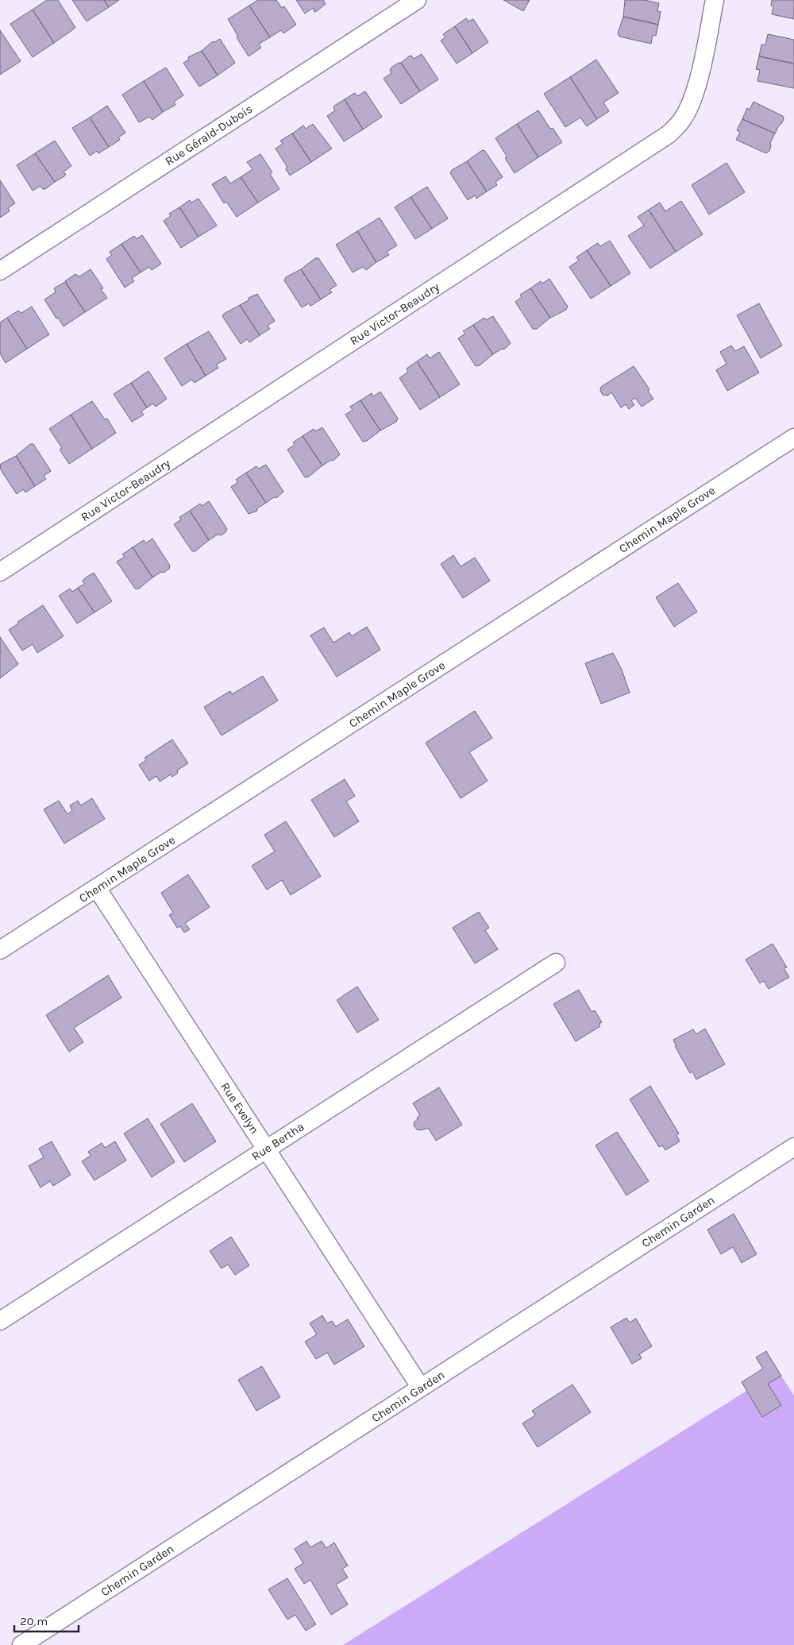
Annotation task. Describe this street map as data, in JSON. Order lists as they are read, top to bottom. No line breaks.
{"streets":{"street":["Rue Gérald-Dubois","Rue Victor-Beaudry","Chemin Maple Grove","Rue Evelyn","Rue Bertha","Chemin Garden"]},"crossings":[["Chemin Maple Grove","Rue Evelyn"],["Rue Evelyn","Rue Bertha"],["Rue Evelyn","Chemin Garden"]],"scale_bar":"20 m"}
